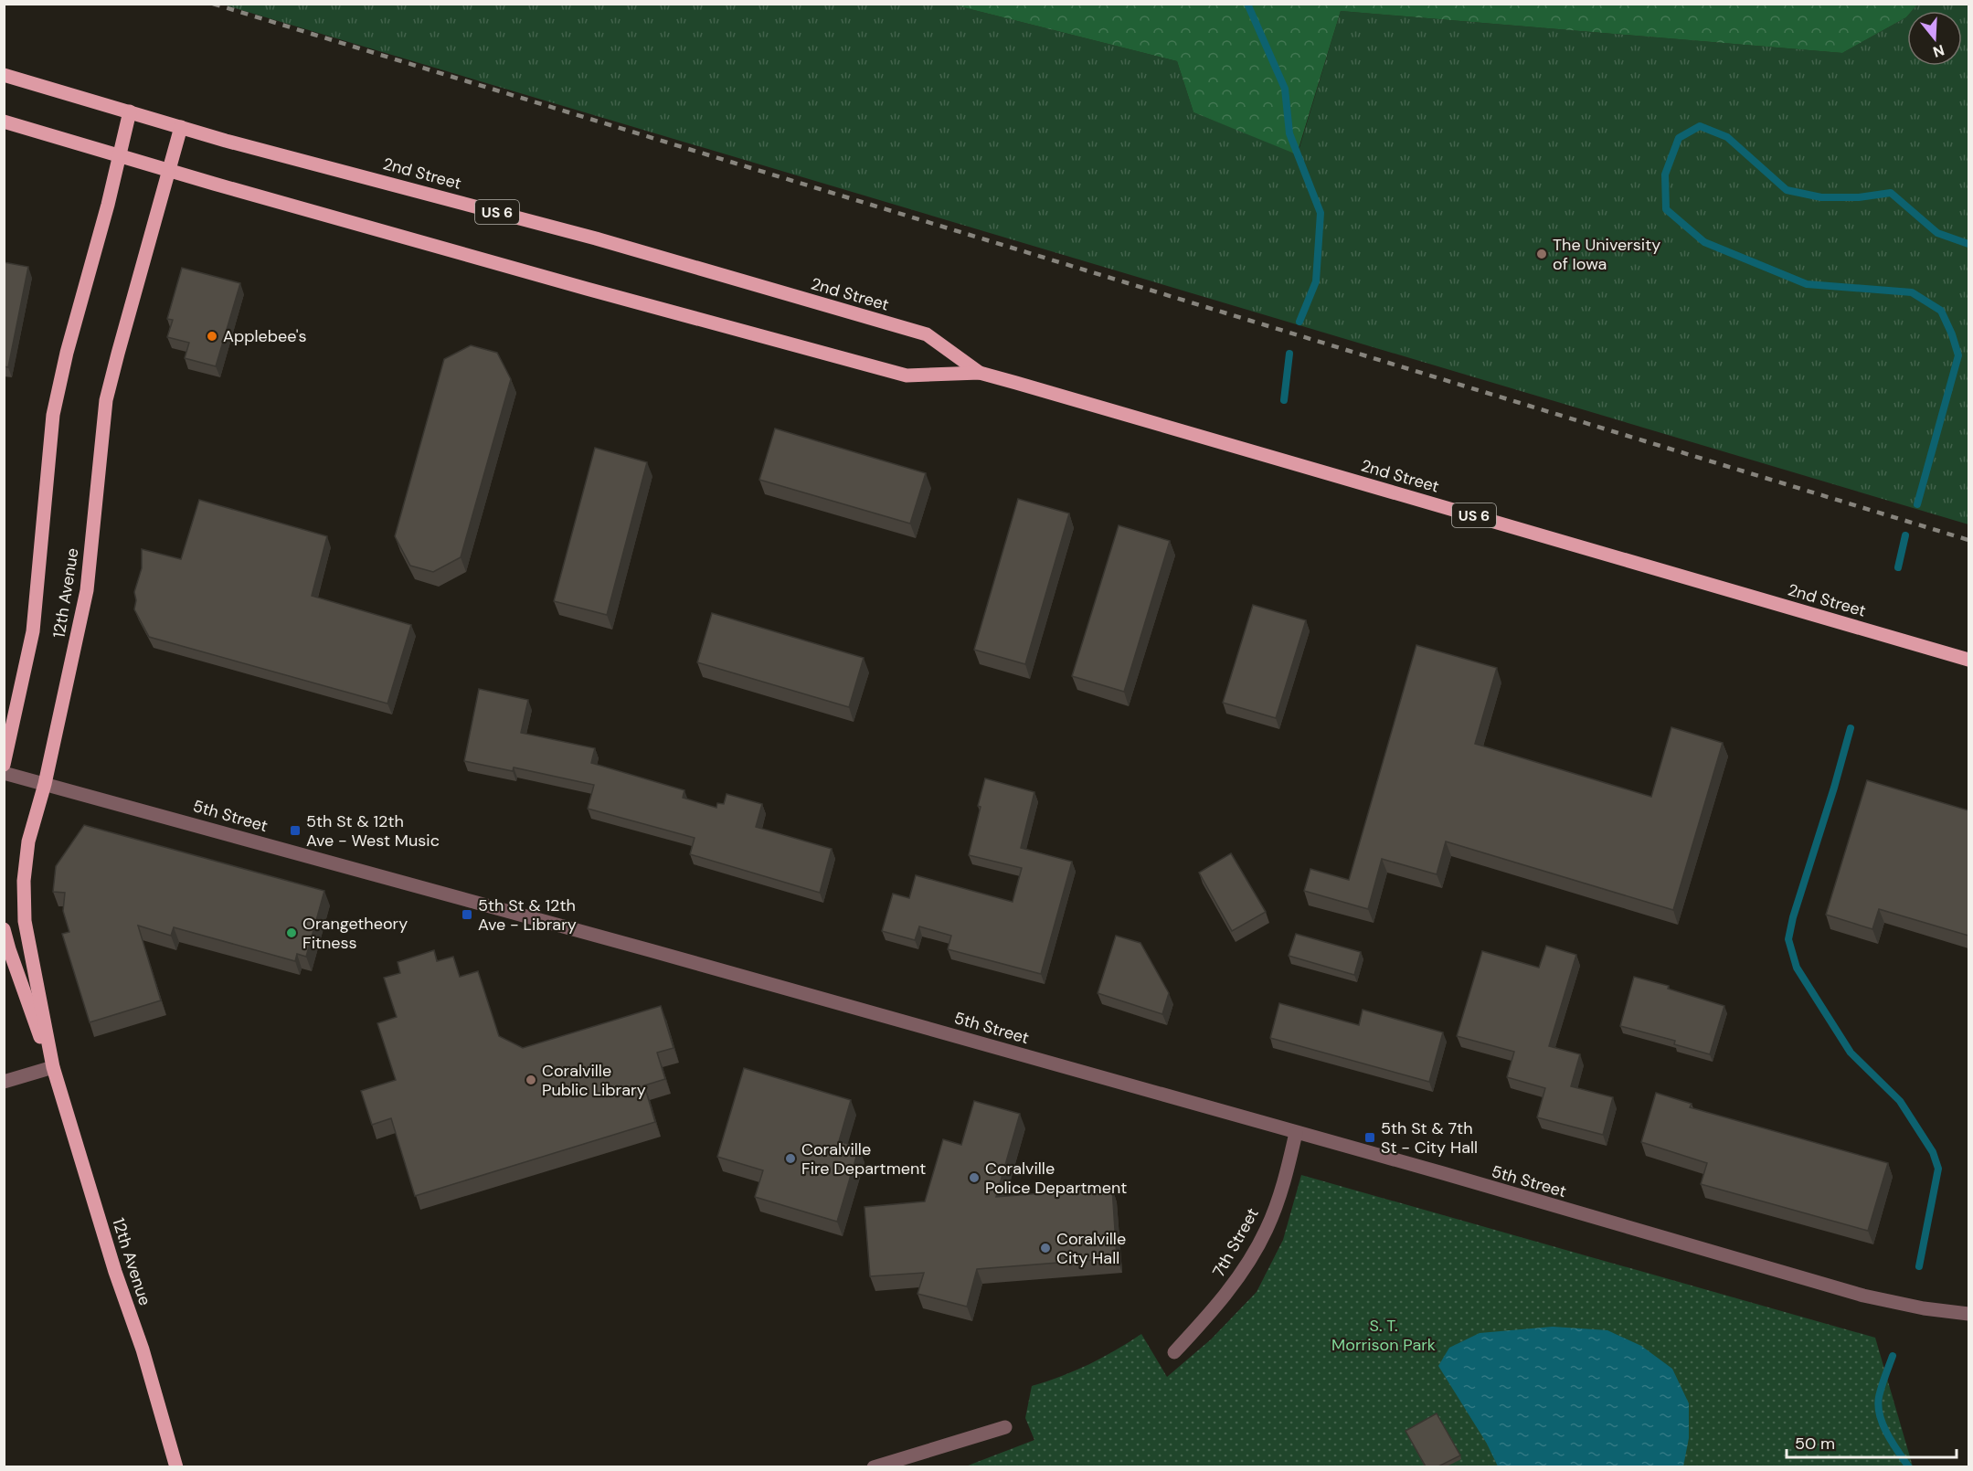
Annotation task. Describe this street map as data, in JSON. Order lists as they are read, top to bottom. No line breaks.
{"streets":{"main road":["2nd Street","US 6","12th Avenue"],"street":["5th Street","7th Street"]},"crossings":[["2nd Street","12th Avenue"],["12th Avenue","5th Street"],["5th Street","7th Street"]],"parks":["S. T. Morrison Park"],"places":{"other":["The University of Iowa","Applebee's","Orangetheory Fitness","Coralville Public Library","Coralville Fire Department","Coralville Police Department","Coralville City Hall"],"transit":["5th St & 12th Ave - West Music","5th St & 12th Ave - Library","5th St & 7th St - City Hall"]},"scale_bar":"50 m","north":"bottom"}
